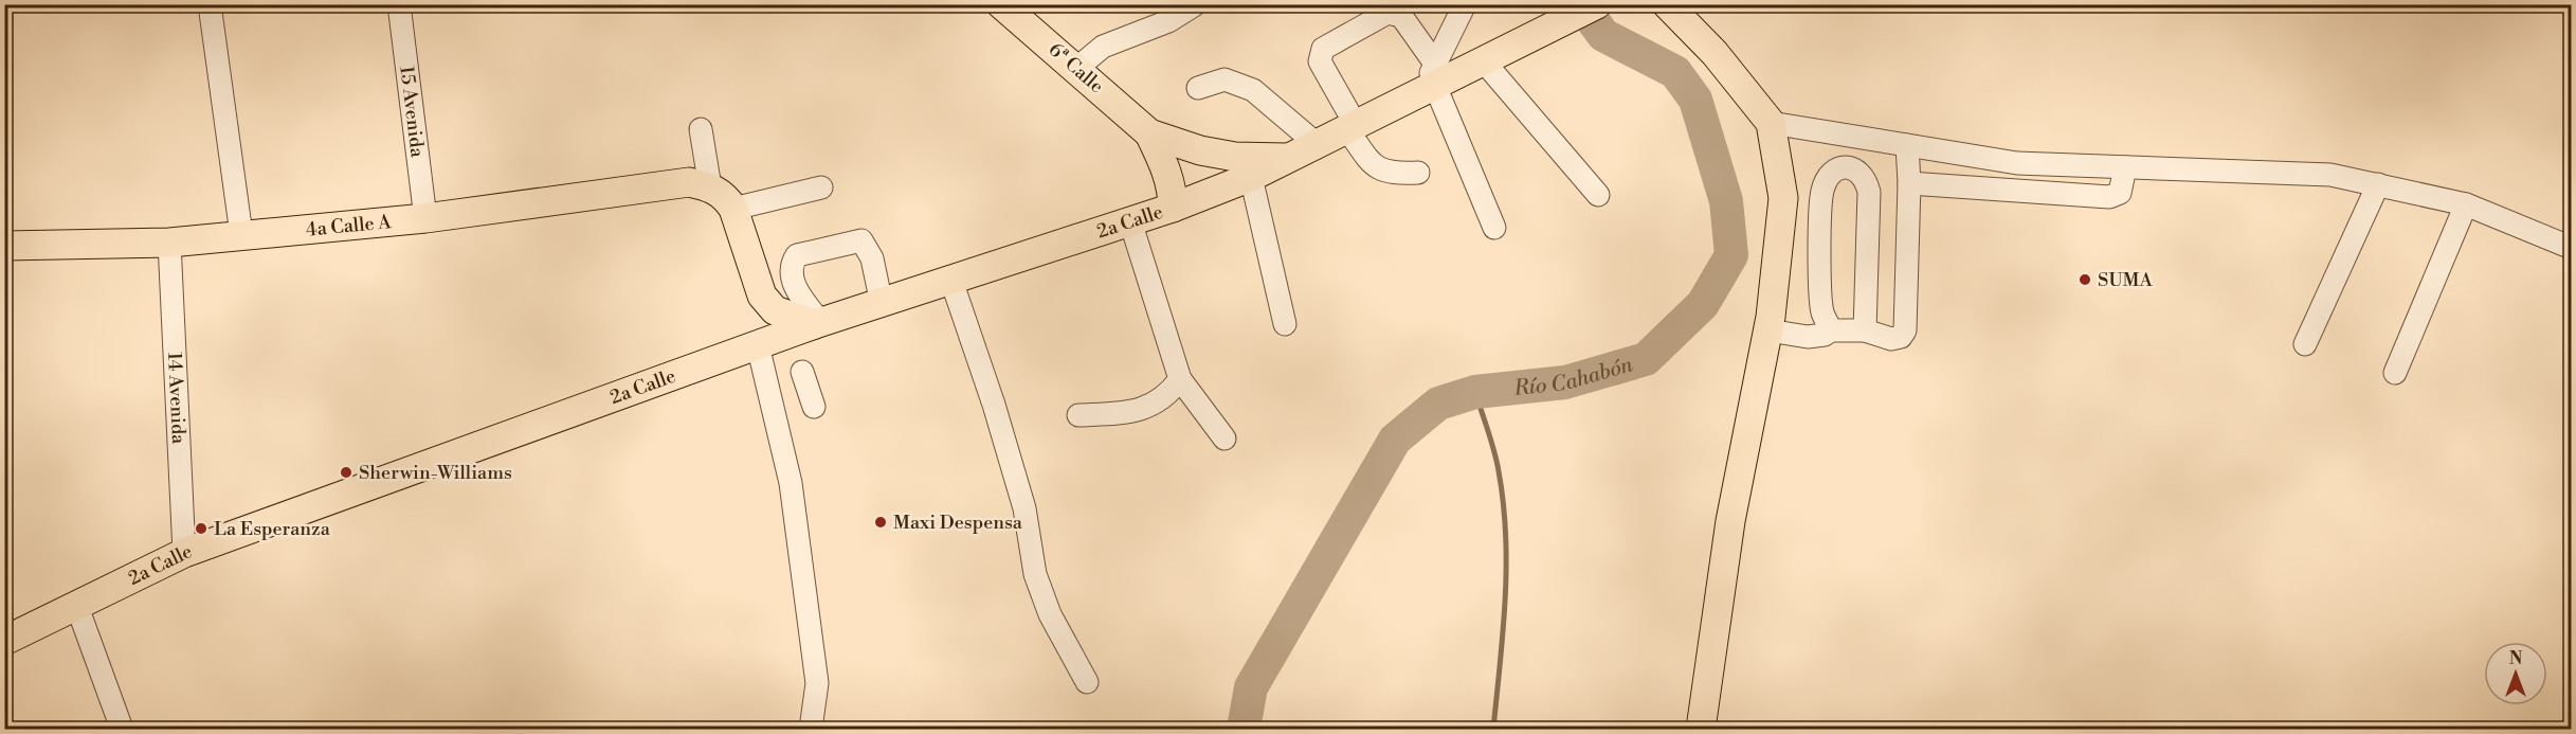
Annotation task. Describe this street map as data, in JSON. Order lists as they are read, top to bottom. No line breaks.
{"streets":{"main road":["6ª Calle","2a Calle","4a Calle A"],"street":["15 Avenida","14 Avenida"]},"crossings":[["6ª Calle","2a Calle"],["15 Avenida","4a Calle A"],["2a Calle","14 Avenida"],["4a Calle A","14 Avenida"]],"water":["Río Cahabón"],"places":["SUMA","Sherwin-Williams","Maxi Despensa","La Esperanza"],"north":"top"}
